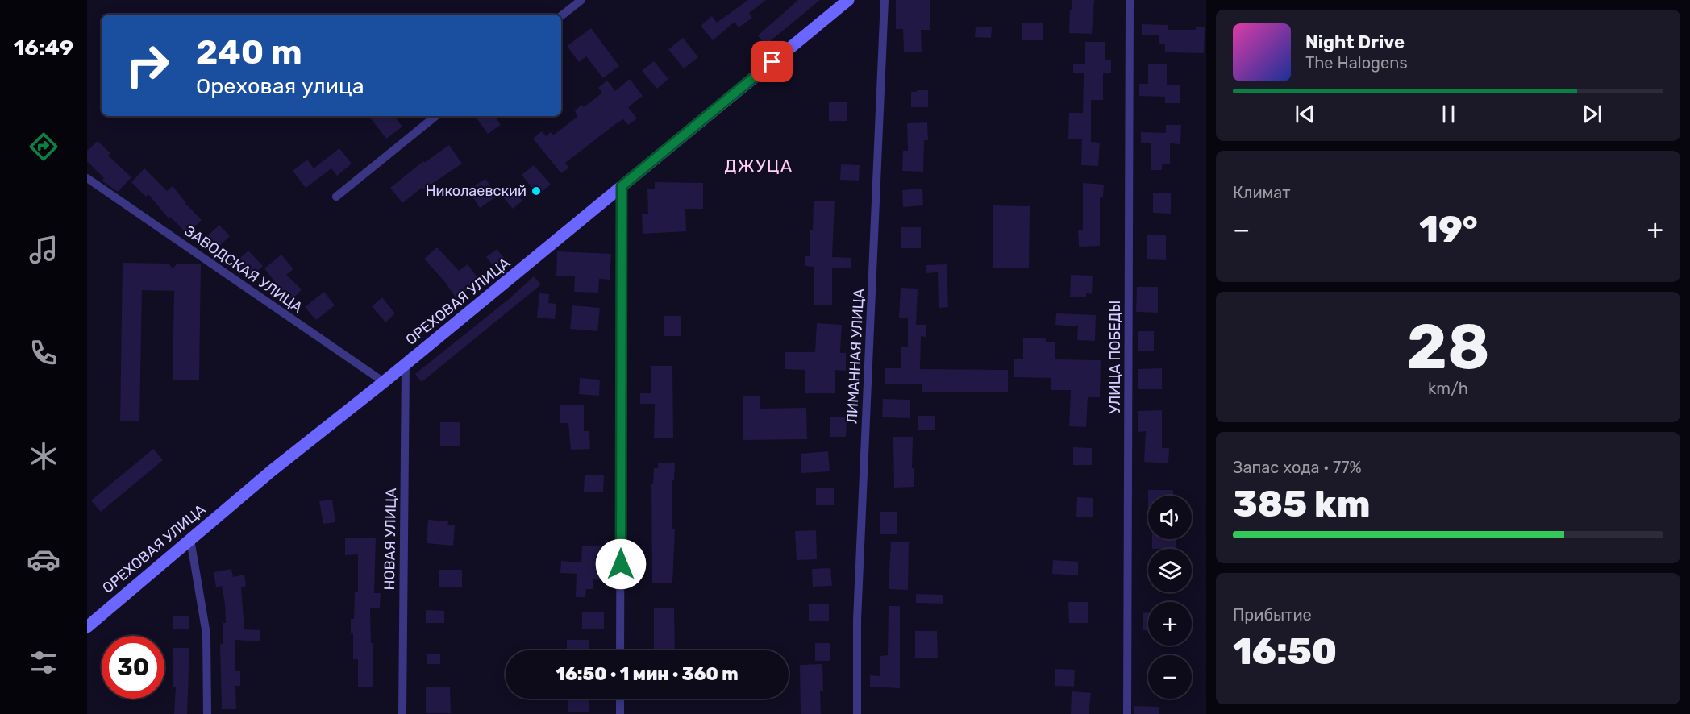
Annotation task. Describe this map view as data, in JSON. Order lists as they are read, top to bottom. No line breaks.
{"streets":{"main road":["ОРЕХОВАЯ УЛИЦА"],"street":["ЗАВОДСКАЯ УЛИЦА","ЛИМАННАЯ УЛИЦА","УЛИЦА ПОБЕДЫ","НОВАЯ УЛИЦА"]},"crossings":[["ЗАВОДСКАЯ УЛИЦА","ОРЕХОВАЯ УЛИЦА"],["ОРЕХОВАЯ УЛИЦА","НОВАЯ УЛИЦА"]],"districts":["ДЖУЦА"],"places":["Николаевский"],"page":{"tabs":"16:49","turn":["240 m","Ореховая улица"],"song":["Night Drive","The Halogens"],"tile":["Климат",["28","km/h"],["Запас хода · 77%","385 km"],["Прибытие","16:50"]],"heat":["−","19°","+"],"map_buttons":["+","−"],"limit":"30","trip":"16:50 · 1 мин · 360 m"}}
